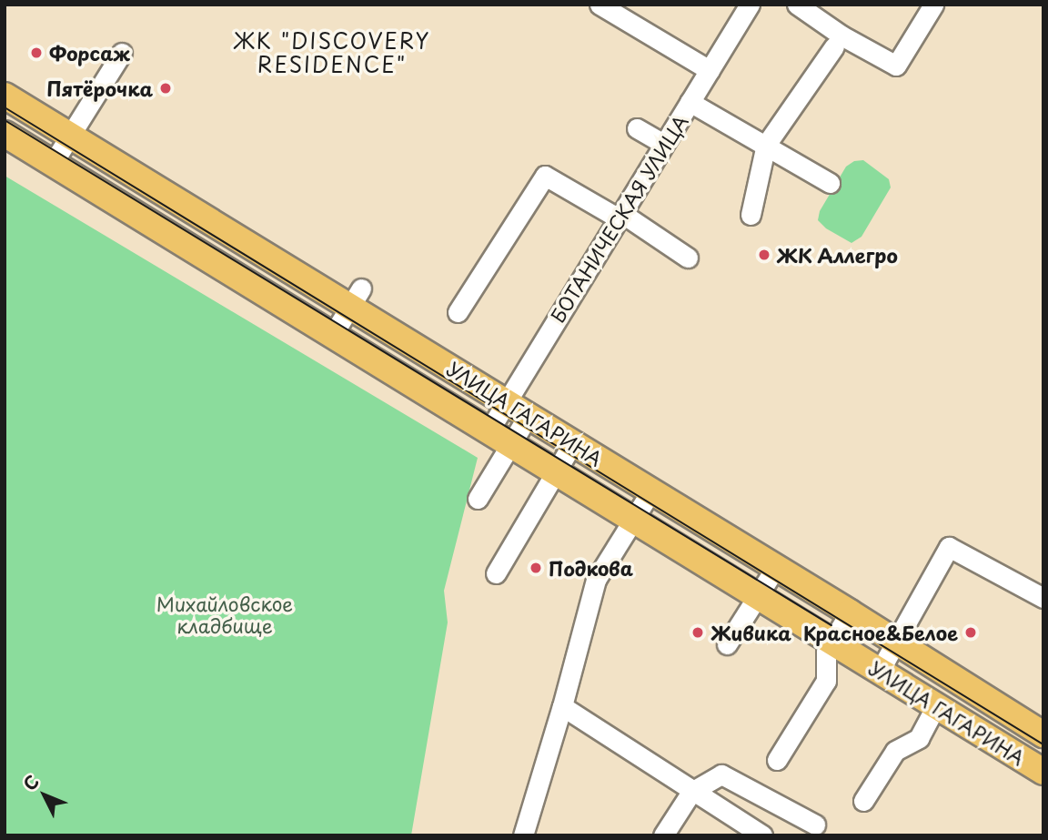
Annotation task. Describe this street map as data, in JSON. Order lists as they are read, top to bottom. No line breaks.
{"streets":{"main road":["УЛИЦА ГАГАРИНА"],"street":["БОТАНИЧЕСКАЯ УЛИЦА"]},"crossings":[["БОТАНИЧЕСКАЯ УЛИЦА","УЛИЦА ГАГАРИНА"]],"districts":["ЖК \"DISCOVERY RESIDENCE\""],"parks":["Михайловское кладбище"],"places":["Форсаж","Пятёрочка","ЖК Аллегро","Подкова","Живика","Красное&Белое"],"north":"top left"}
